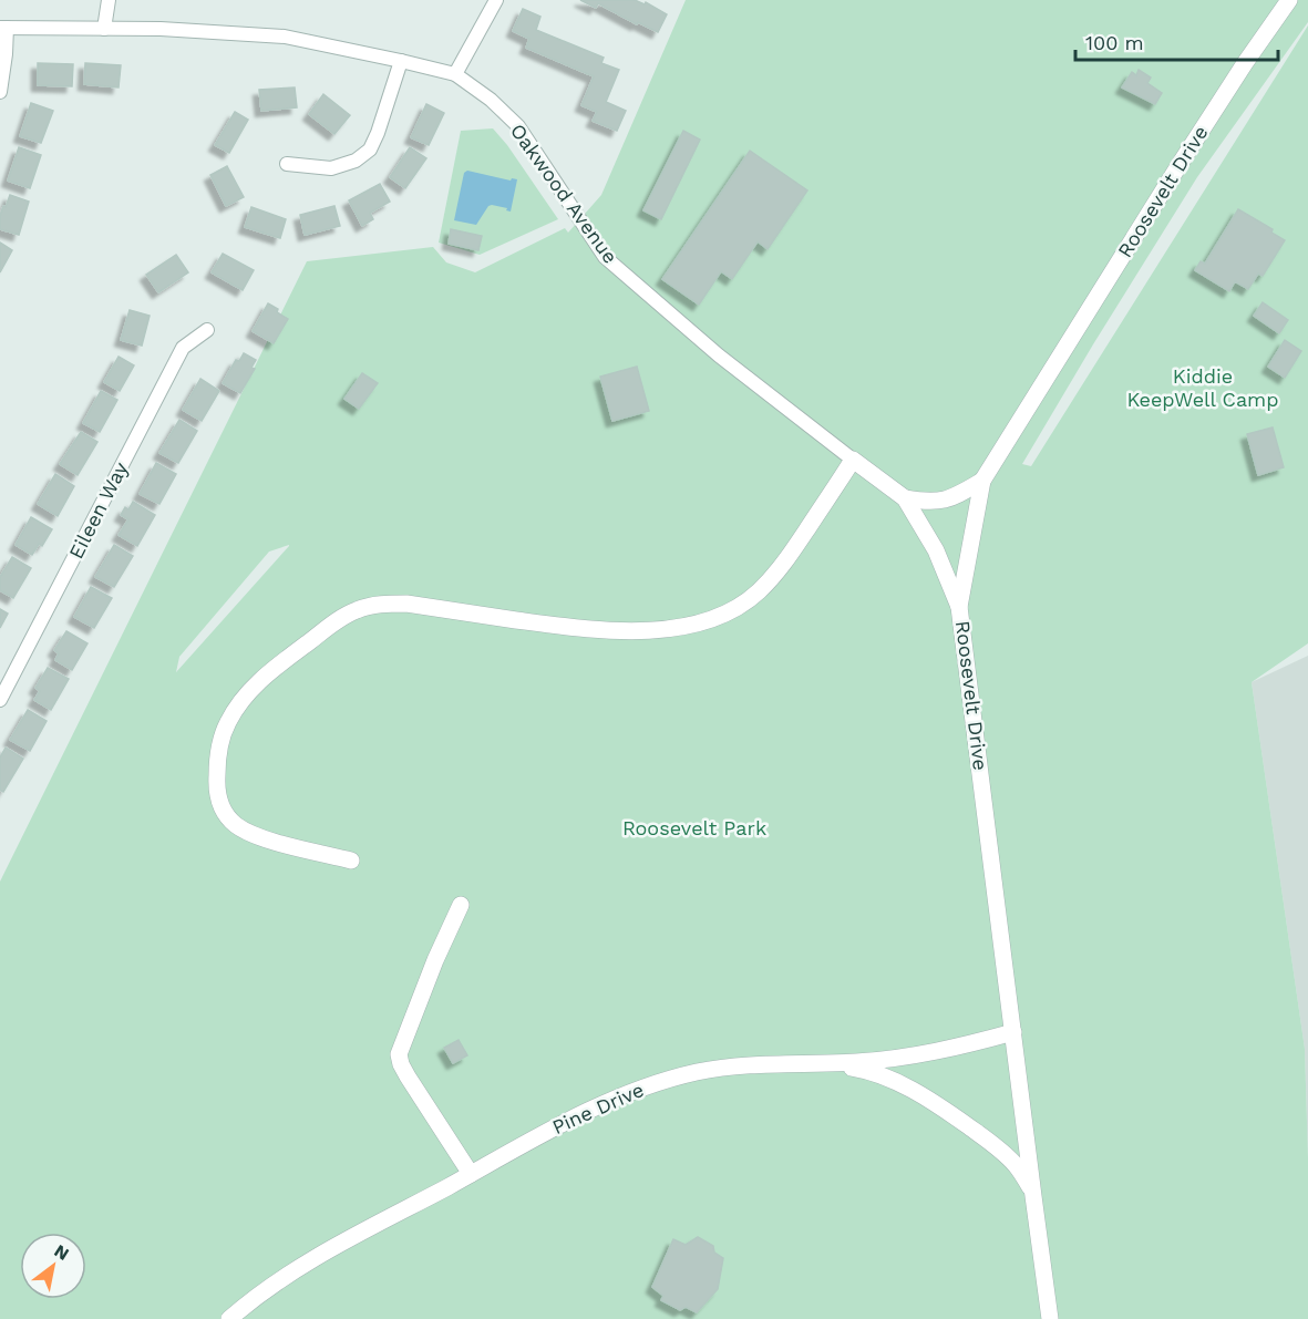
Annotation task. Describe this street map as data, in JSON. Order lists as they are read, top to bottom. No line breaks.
{"streets":{"street":["Roosevelt Drive","Oakwood Avenue","Eileen Way","Pine Drive"]},"crossings":[["Roosevelt Drive","Oakwood Avenue"],["Roosevelt Drive","Pine Drive"]],"parks":["Kiddie KeepWell Camp","Roosevelt Park"],"scale_bar":"100 m","north":"top right"}
